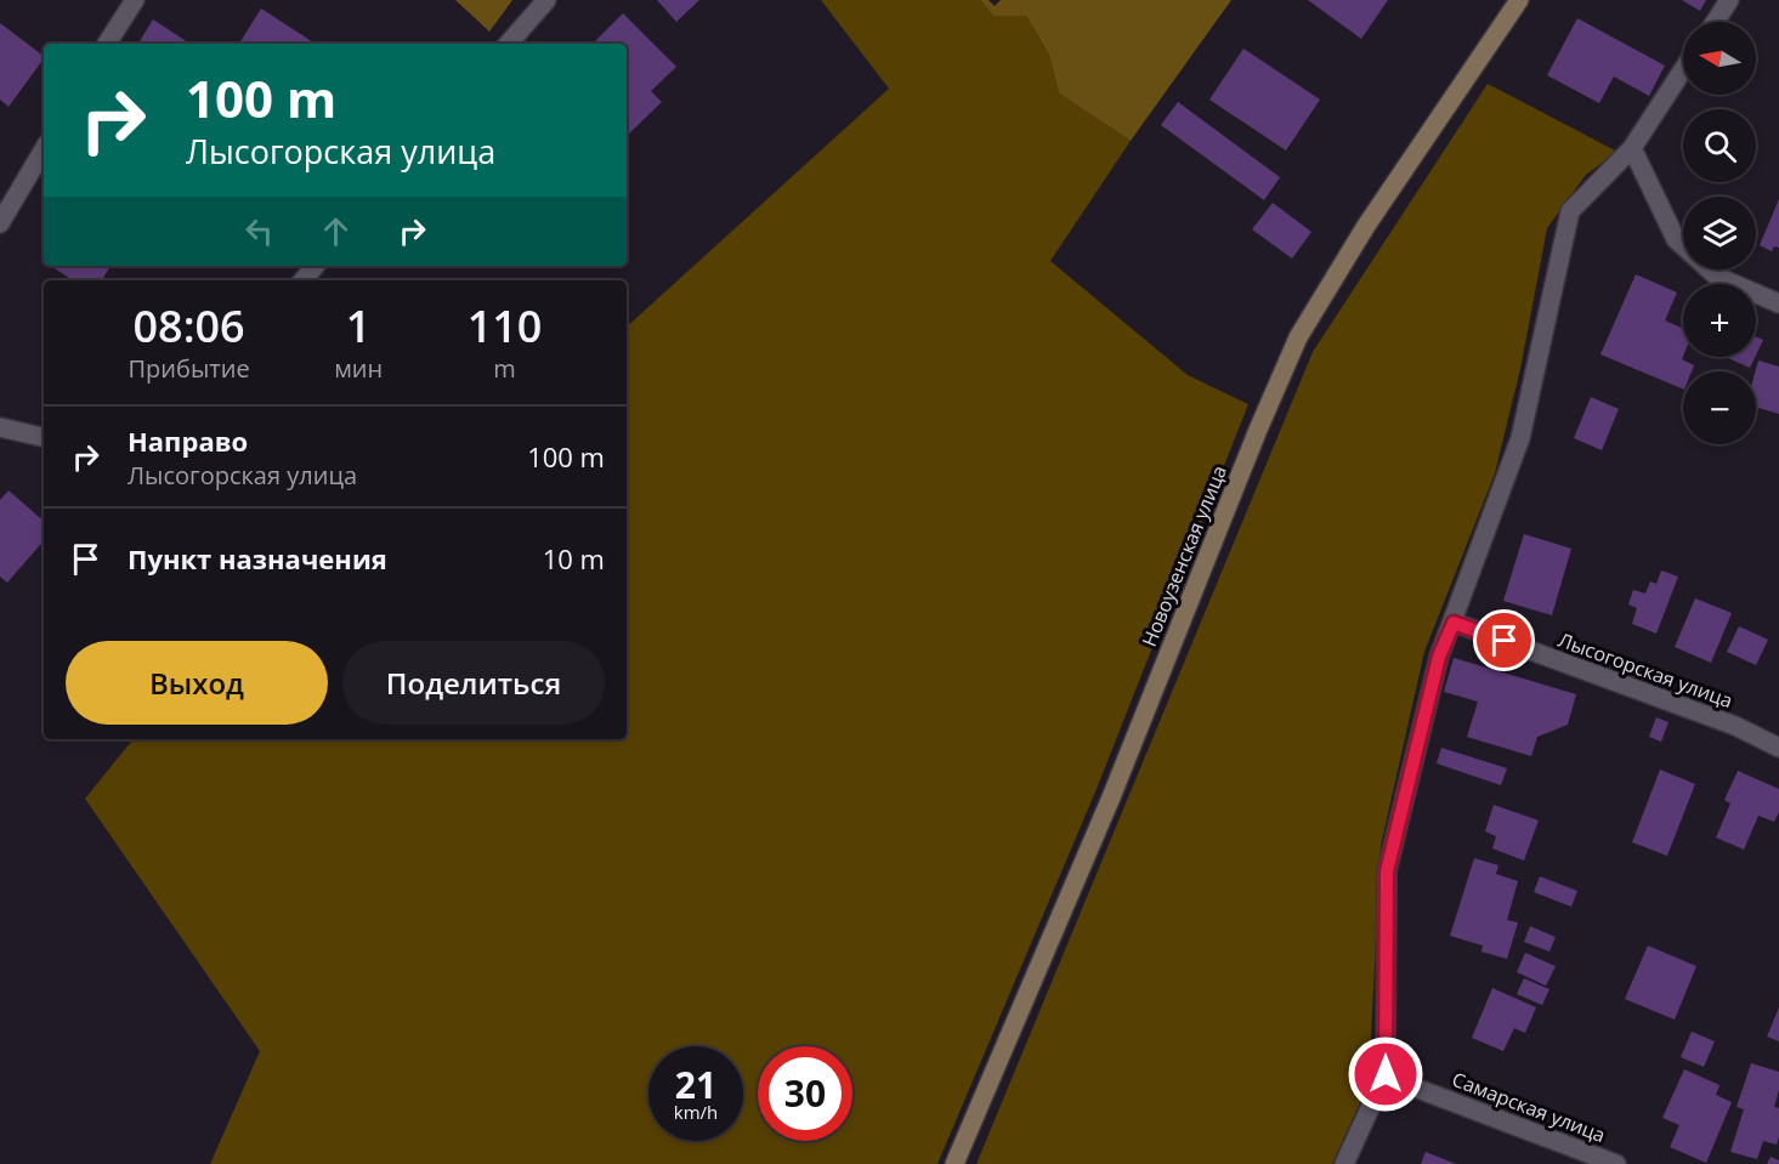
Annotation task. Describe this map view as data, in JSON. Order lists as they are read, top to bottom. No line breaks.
{"streets":{"main road":["Новоузенская улица"],"street":["Лысогорская улица","Самарская улица"]},"north":"left","page":{"map_buttons":["+","−"],"turn":["100 m","Лысогорская улица"],"eta":["08:06","Прибытие","1","мин","110","m"],"list":[{"name":"Направо","note":"Лысогорская улица","value":"100 m"},{"name":"Пункт назначения","value":"10 m"}],"buttons":["Выход","Поделиться"],"speed":"21 km/h","limit":"30"}}
